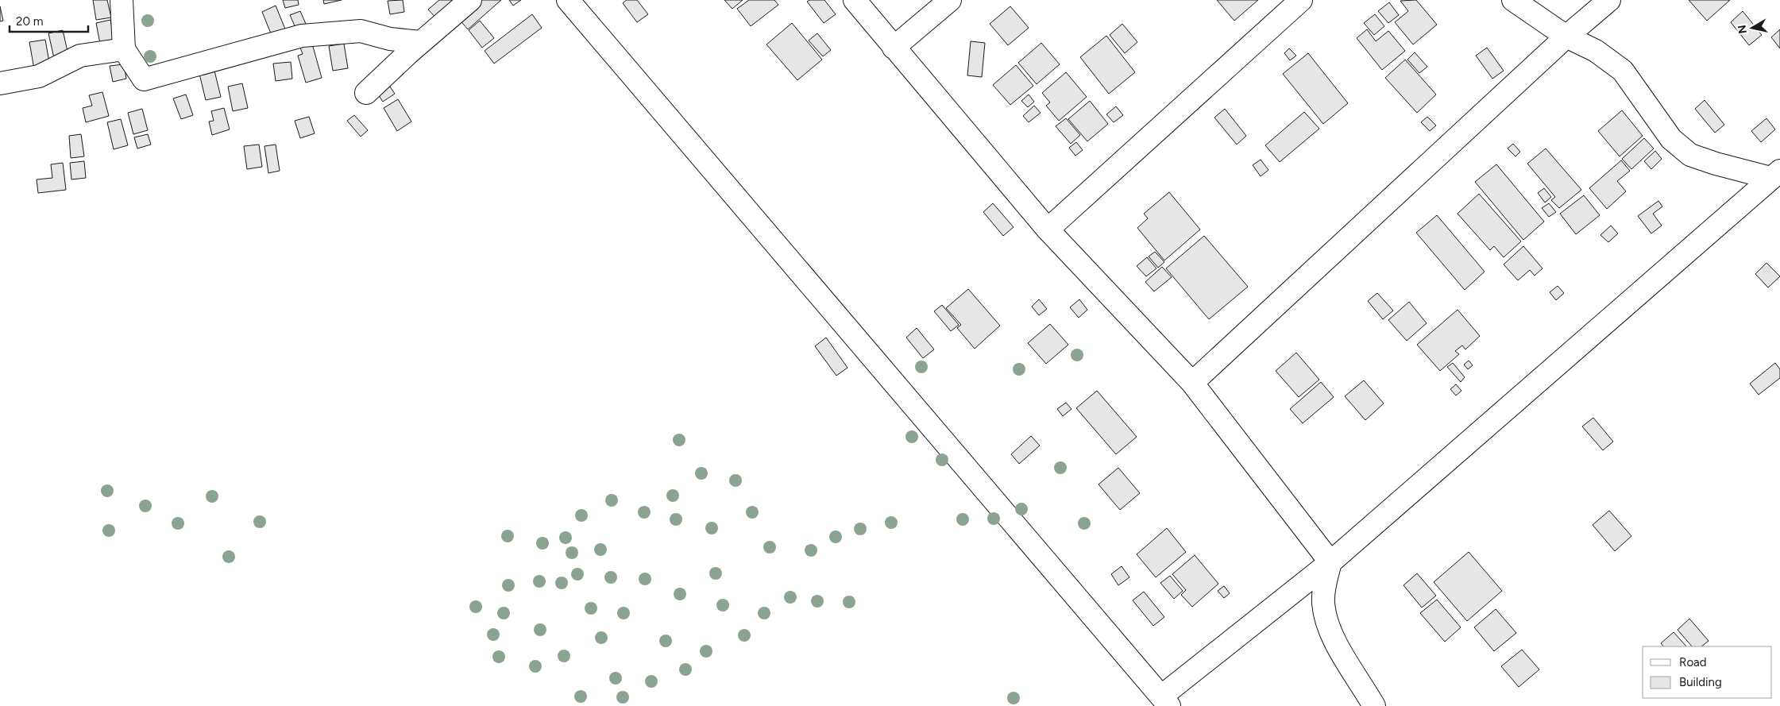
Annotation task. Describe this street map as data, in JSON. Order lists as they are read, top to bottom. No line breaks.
{"legend":["Road","Building"],"scale_bar":"20 m","north":"left"}
